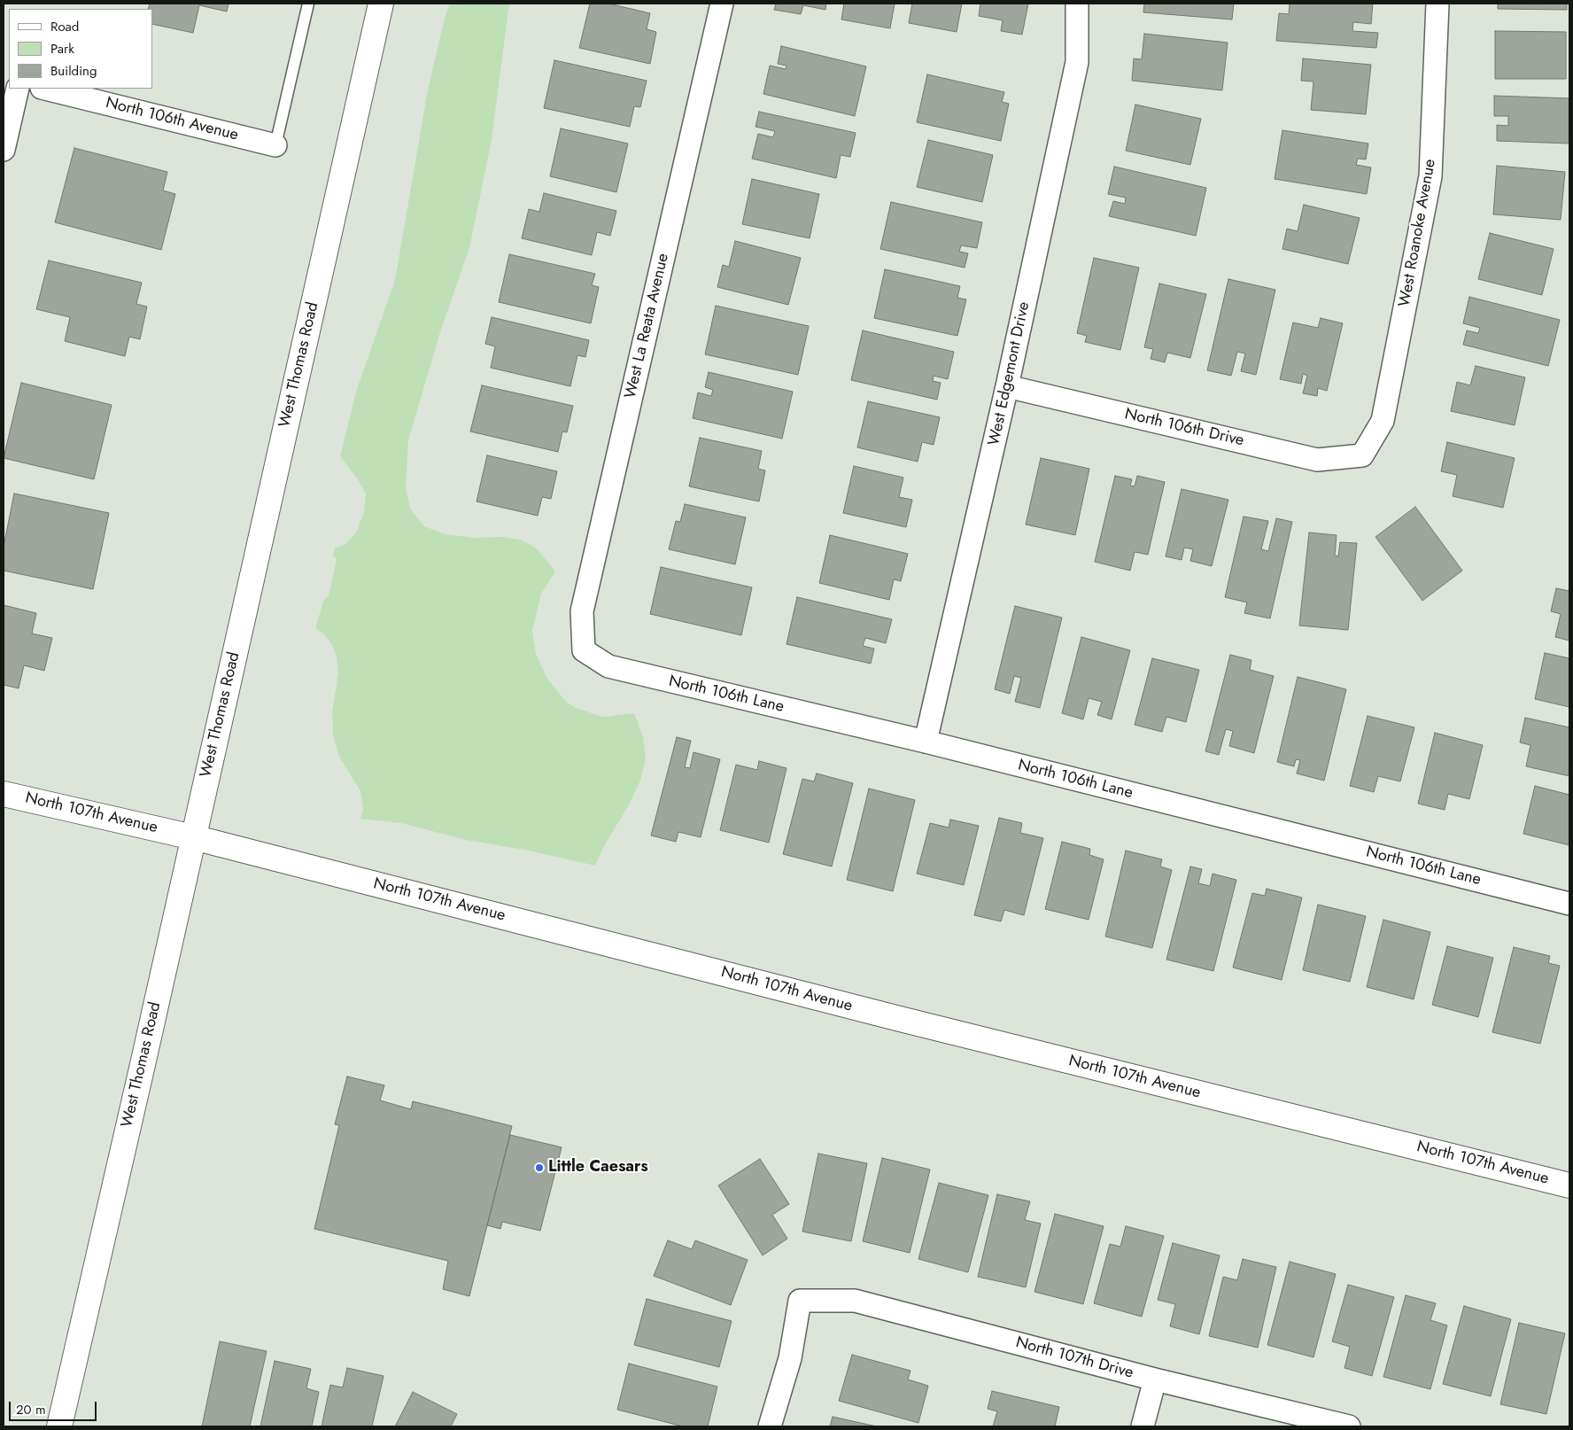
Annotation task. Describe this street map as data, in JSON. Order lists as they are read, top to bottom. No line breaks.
{"streets":{"main road":["West Thomas Road","North 107th Avenue"],"street":["North 106th Avenue","West Roanoke Avenue","West La Reata Avenue","West Edgemont Drive","North 106th Drive","North 106th Lane","North 107th Drive"]},"crossings":[["West Roanoke Avenue","North 106th Drive"],["West La Reata Avenue","North 106th Lane"],["West Thomas Road","North 107th Avenue"],["West Edgemont Drive","North 106th Drive"],["West Edgemont Drive","North 106th Lane"]],"places":["Little Caesars"],"legend":["Road","Park","Building"],"scale_bar":"20 m"}
